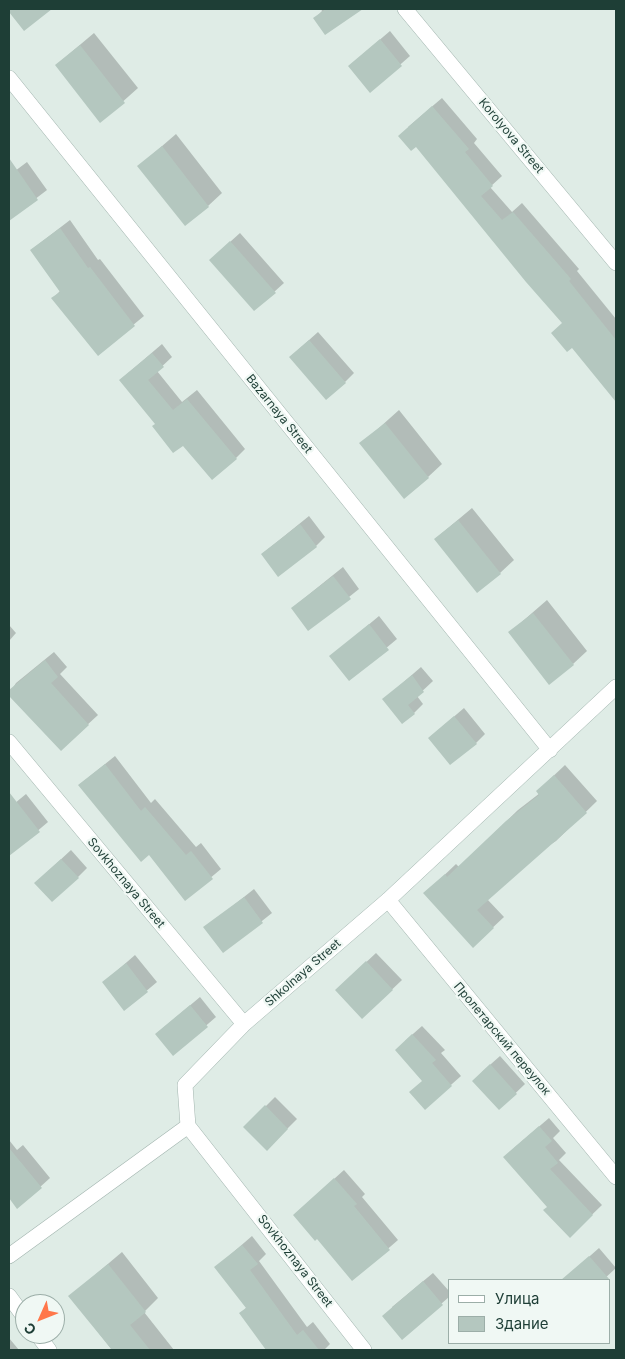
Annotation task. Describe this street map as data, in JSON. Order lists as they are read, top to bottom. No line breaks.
{"streets":{"street":["Korolyova Street","Bazarnaya Street","Sovkhoznaya Street","Shkolnaya Street","Пролетарский переулок"]},"crossings":[["Bazarnaya Street","Shkolnaya Street"],["Sovkhoznaya Street","Shkolnaya Street"],["Shkolnaya Street","Пролетарский переулок"]],"legend":["Улица","Здание"],"north":"bottom left"}
